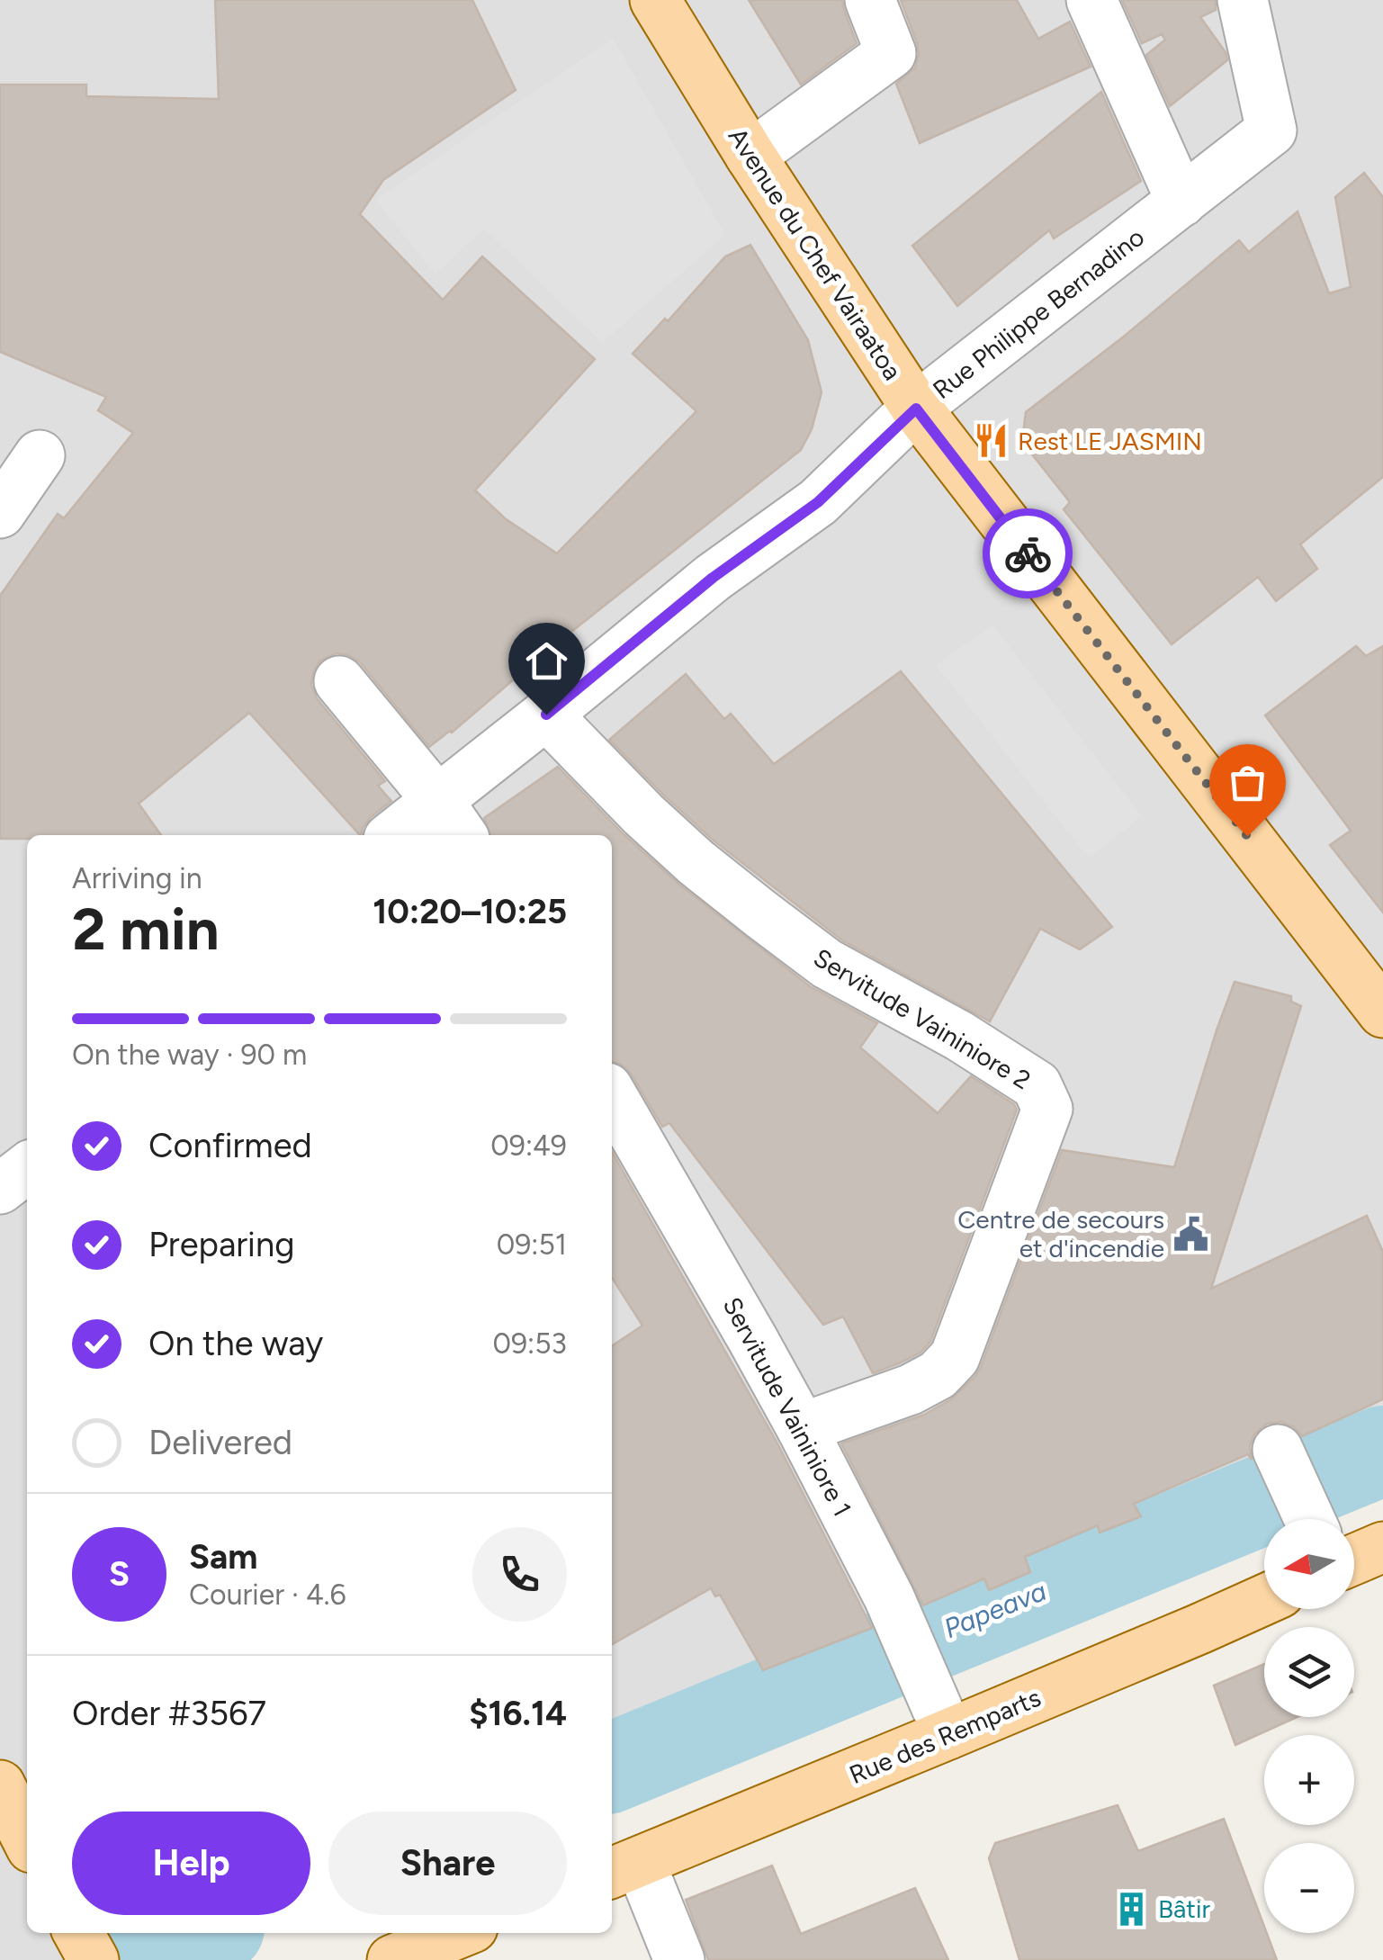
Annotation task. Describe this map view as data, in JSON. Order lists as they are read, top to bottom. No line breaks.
{"streets":{"main road":["Avenue du Chef Vairaatoa","Rue des Remparts"],"street":["Rue Philippe Bernadino","Servitude Vaininiore 2","Servitude Vaininiore 1"]},"crossings":[["Avenue du Chef Vairaatoa","Rue Philippe Bernadino"],["Rue Philippe Bernadino","Servitude Vaininiore 2"],["Servitude Vaininiore 2","Servitude Vaininiore 1"],["Servitude Vaininiore 1","Rue des Remparts"]],"water":["Papeava"],"places":{"restaurant":["Rest LE JASMIN"],"public building":["Centre de secours et d'incendie"],"building":["Bâtir"]},"north":"left","page":{"heading":["2 min","Arriving in","10:20–10:25"],"panel":["Sam","Courier · 4.6","Order #3567","$16.14"],"bar":"On the way · 90 m","list":[["Confirmed","09:49"],["Preparing","09:51"],["On the way","09:53"],"Delivered"],"map_buttons":["+","−"],"round":"S","buttons":["Help","Share"]}}
